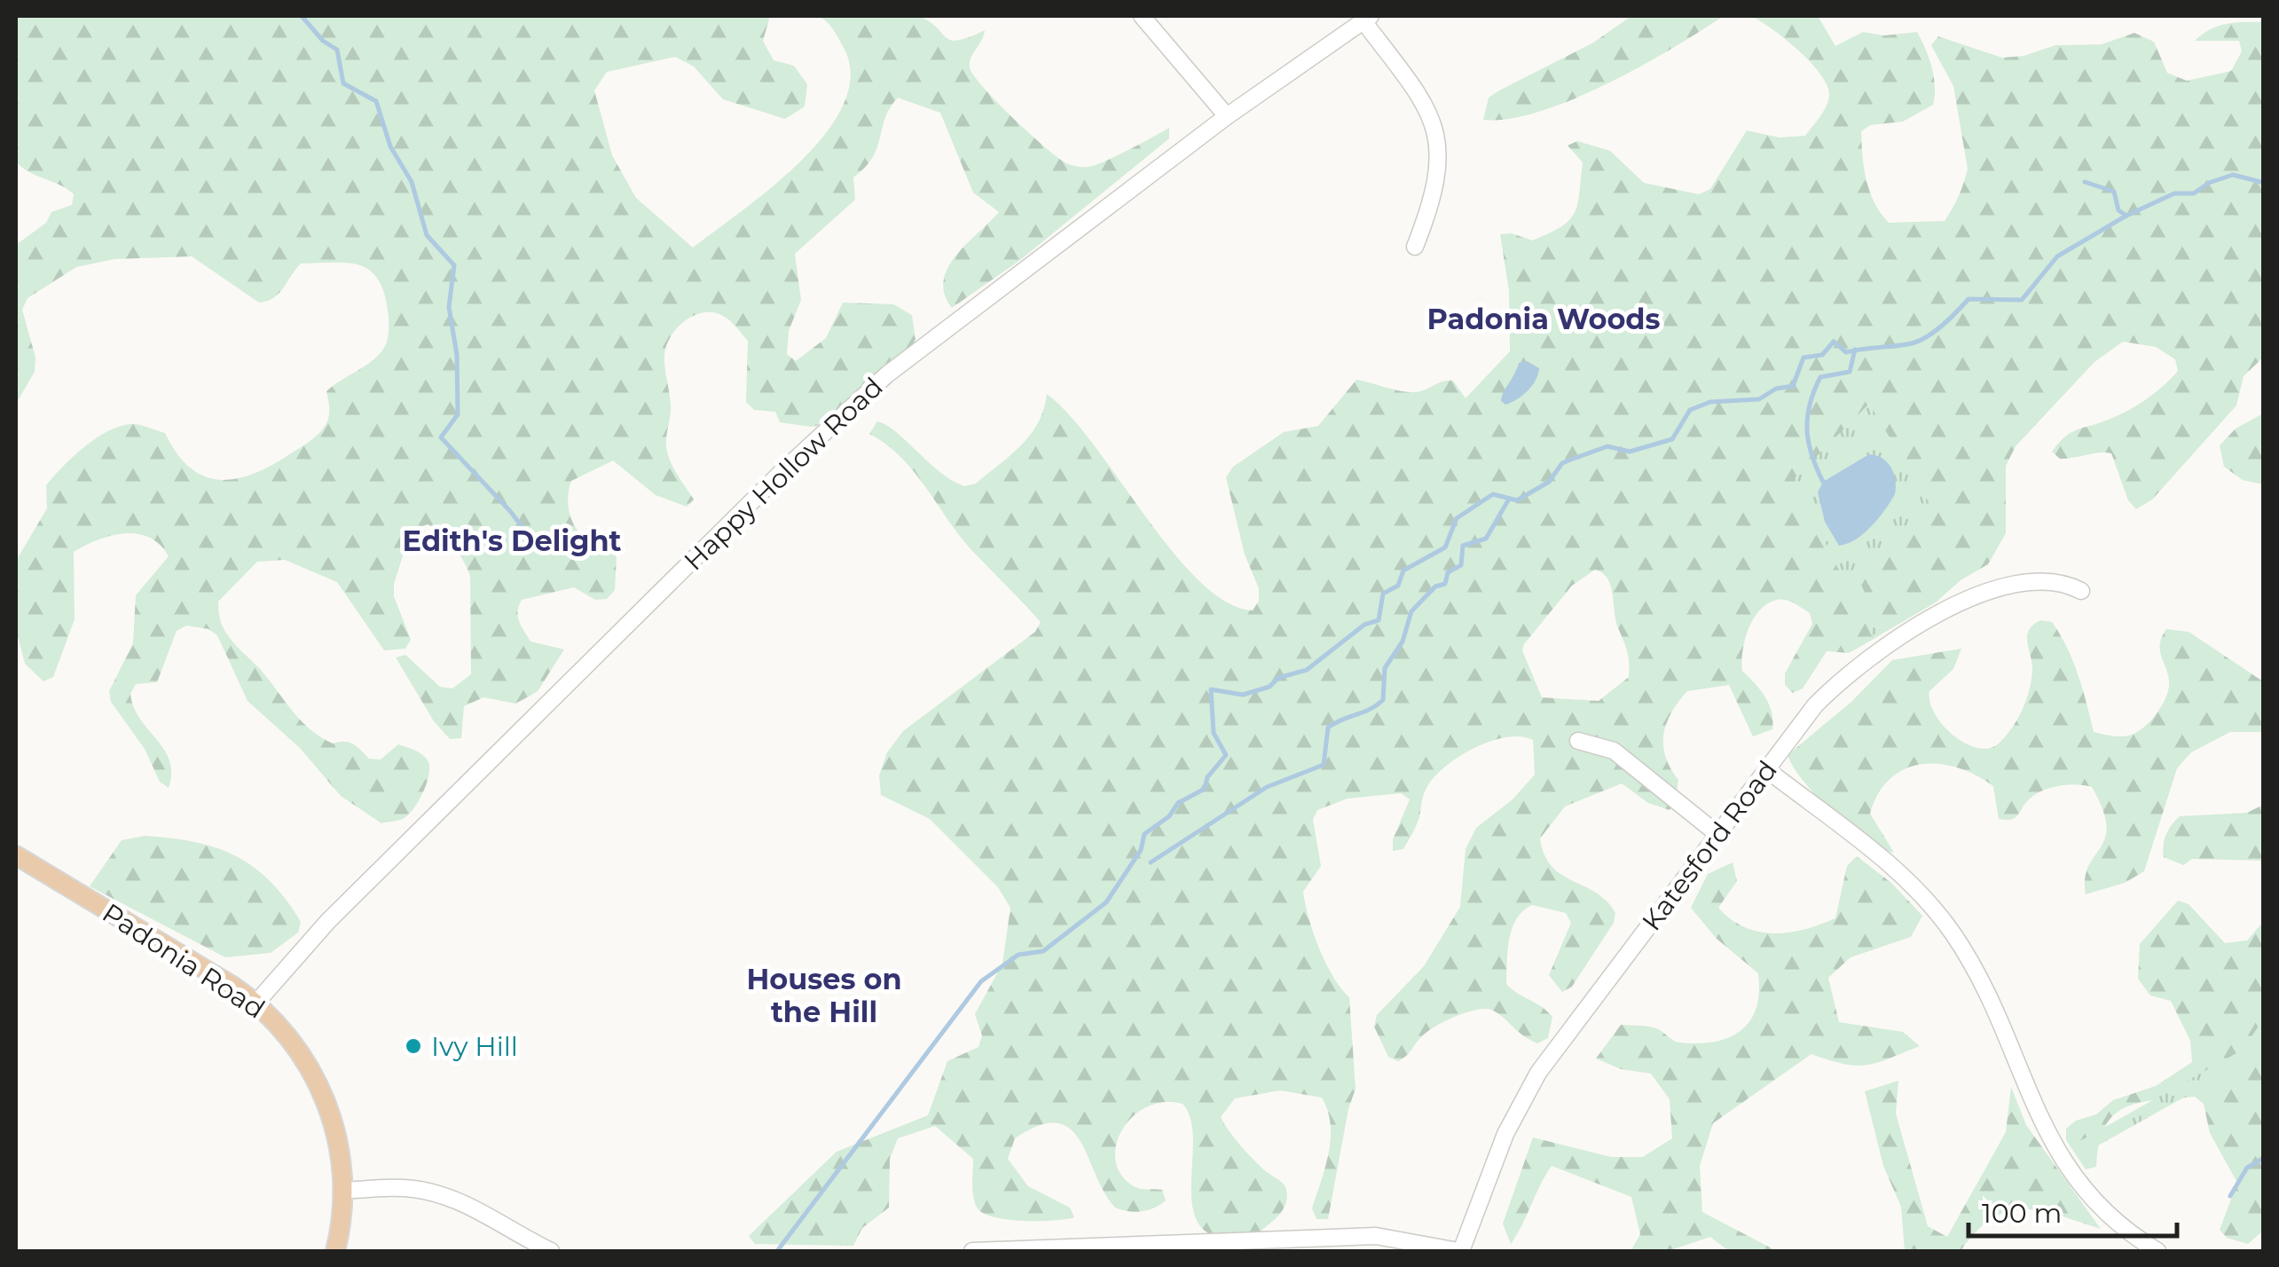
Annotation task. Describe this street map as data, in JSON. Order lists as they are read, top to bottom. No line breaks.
{"streets":{"main road":["Padonia Road"],"street":["Happy Hollow Road","Katesford Road"]},"crossings":[["Happy Hollow Road","Padonia Road"]],"districts":["Padonia Woods","Edith's Delight","Houses on the Hill"],"places":["Ivy Hill"],"scale_bar":"100 m"}
